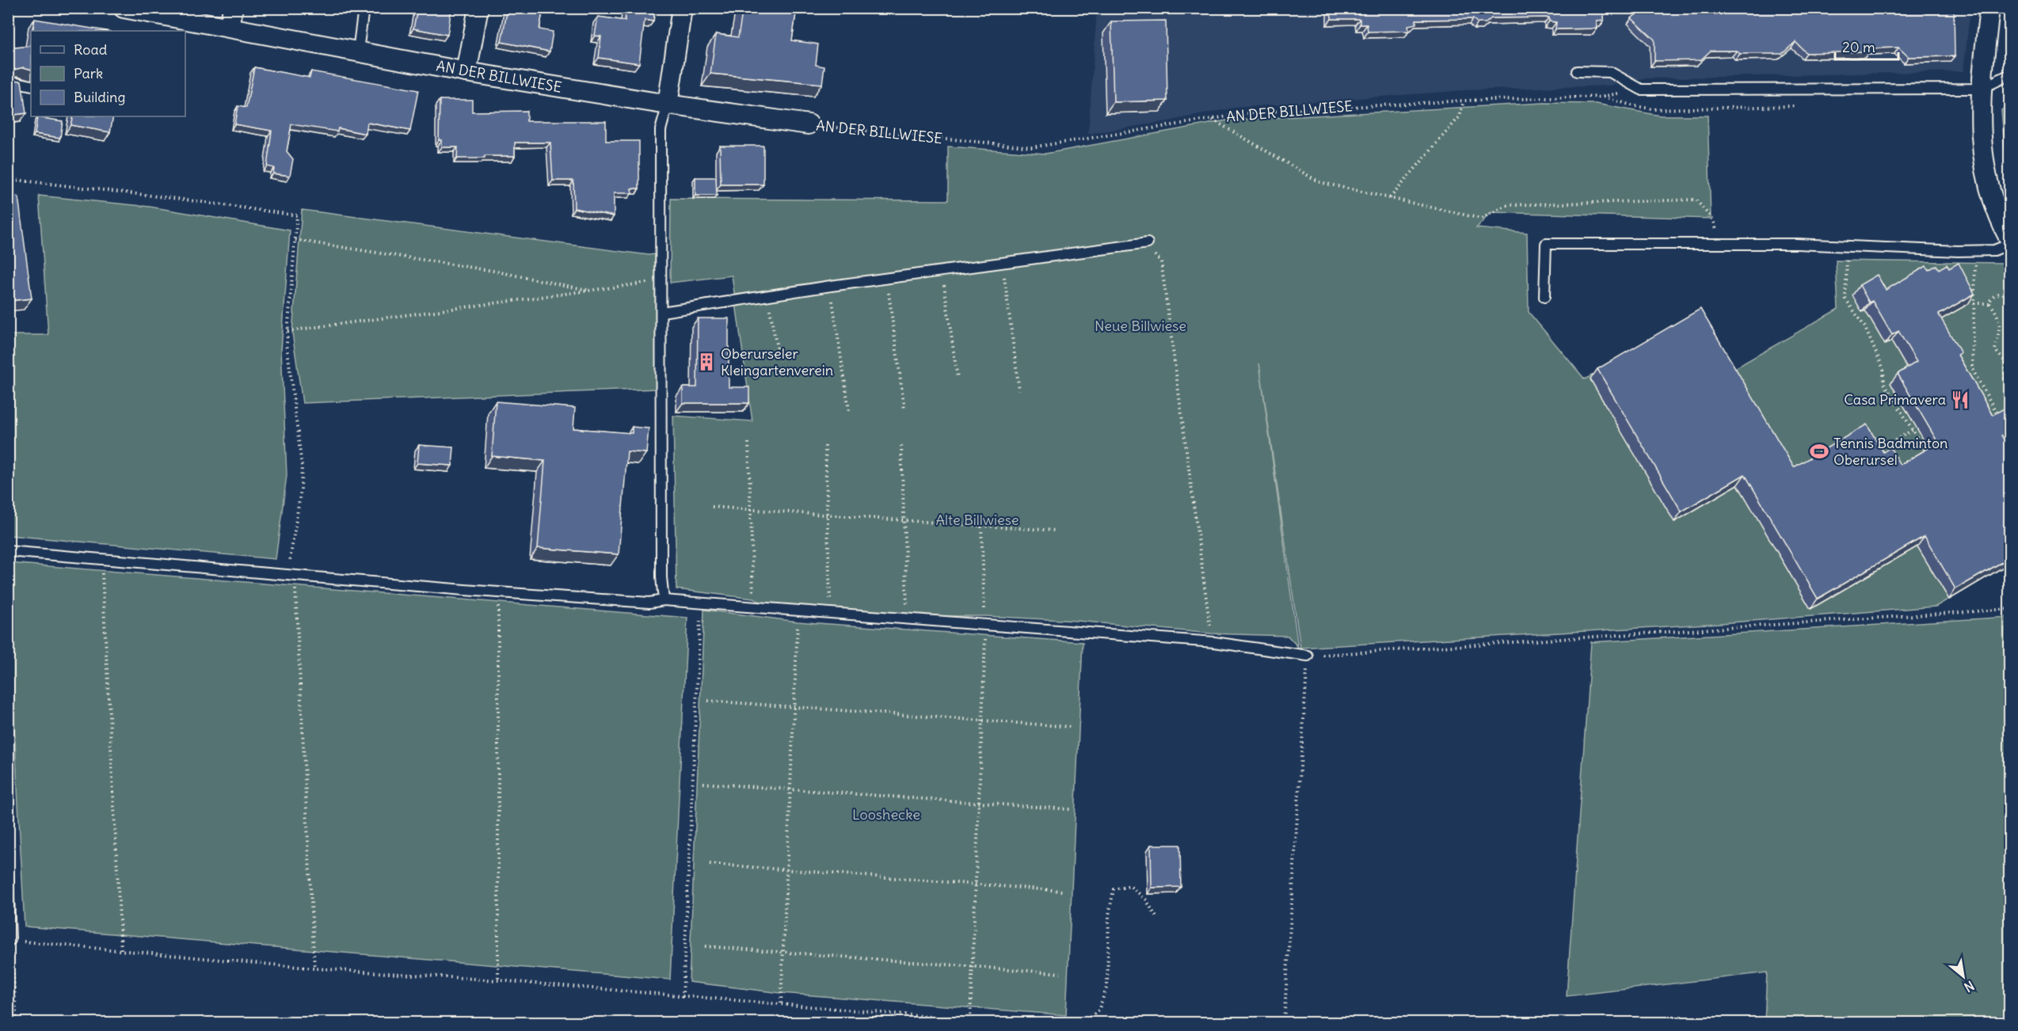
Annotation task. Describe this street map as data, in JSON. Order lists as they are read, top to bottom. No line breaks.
{"streets":{"street":["AN DER BILLWIESE"]},"parks":["Neue Billwiese","Alte Billwiese","Looshecke"],"places":{"building":["Oberurseler Kleingartenverein"],"restaurant":["Casa Primavera"],"sports":["Tennis Badminton Oberursel"]},"legend":["Road","Park","Building"],"scale_bar":"20 m","north":"bottom right"}
